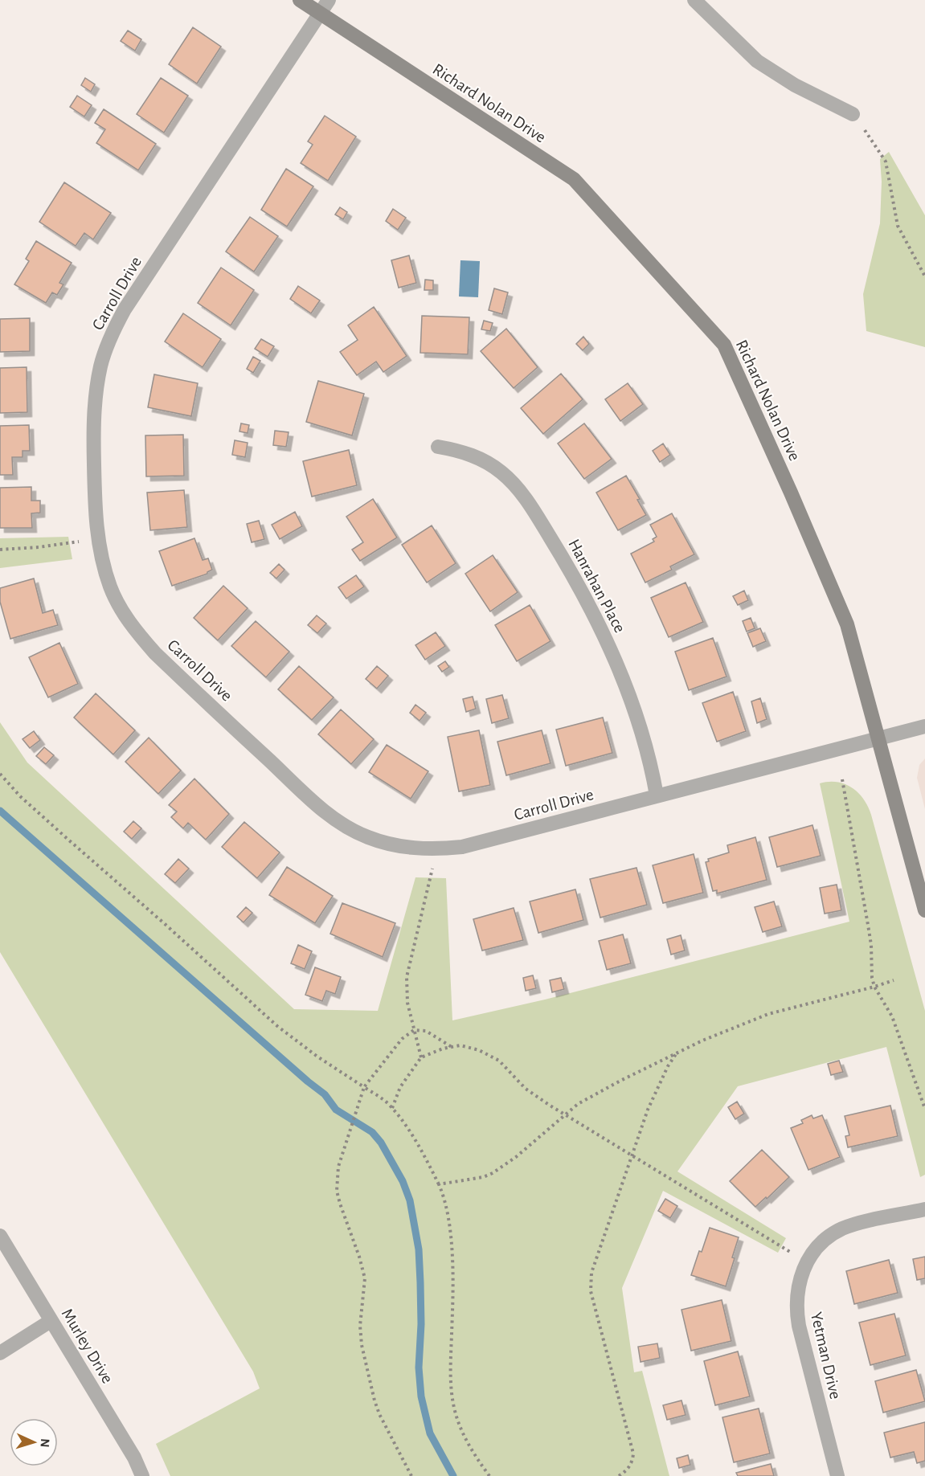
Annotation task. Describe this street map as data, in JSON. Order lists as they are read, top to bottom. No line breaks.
{"streets":{"main road":["Richard Nolan Drive"],"street":["Carroll Drive","Hanrahan Place","Murley Drive","Yetman Drive"]},"crossings":[["Richard Nolan Drive","Carroll Drive"],["Carroll Drive","Hanrahan Place"]],"north":"right"}
